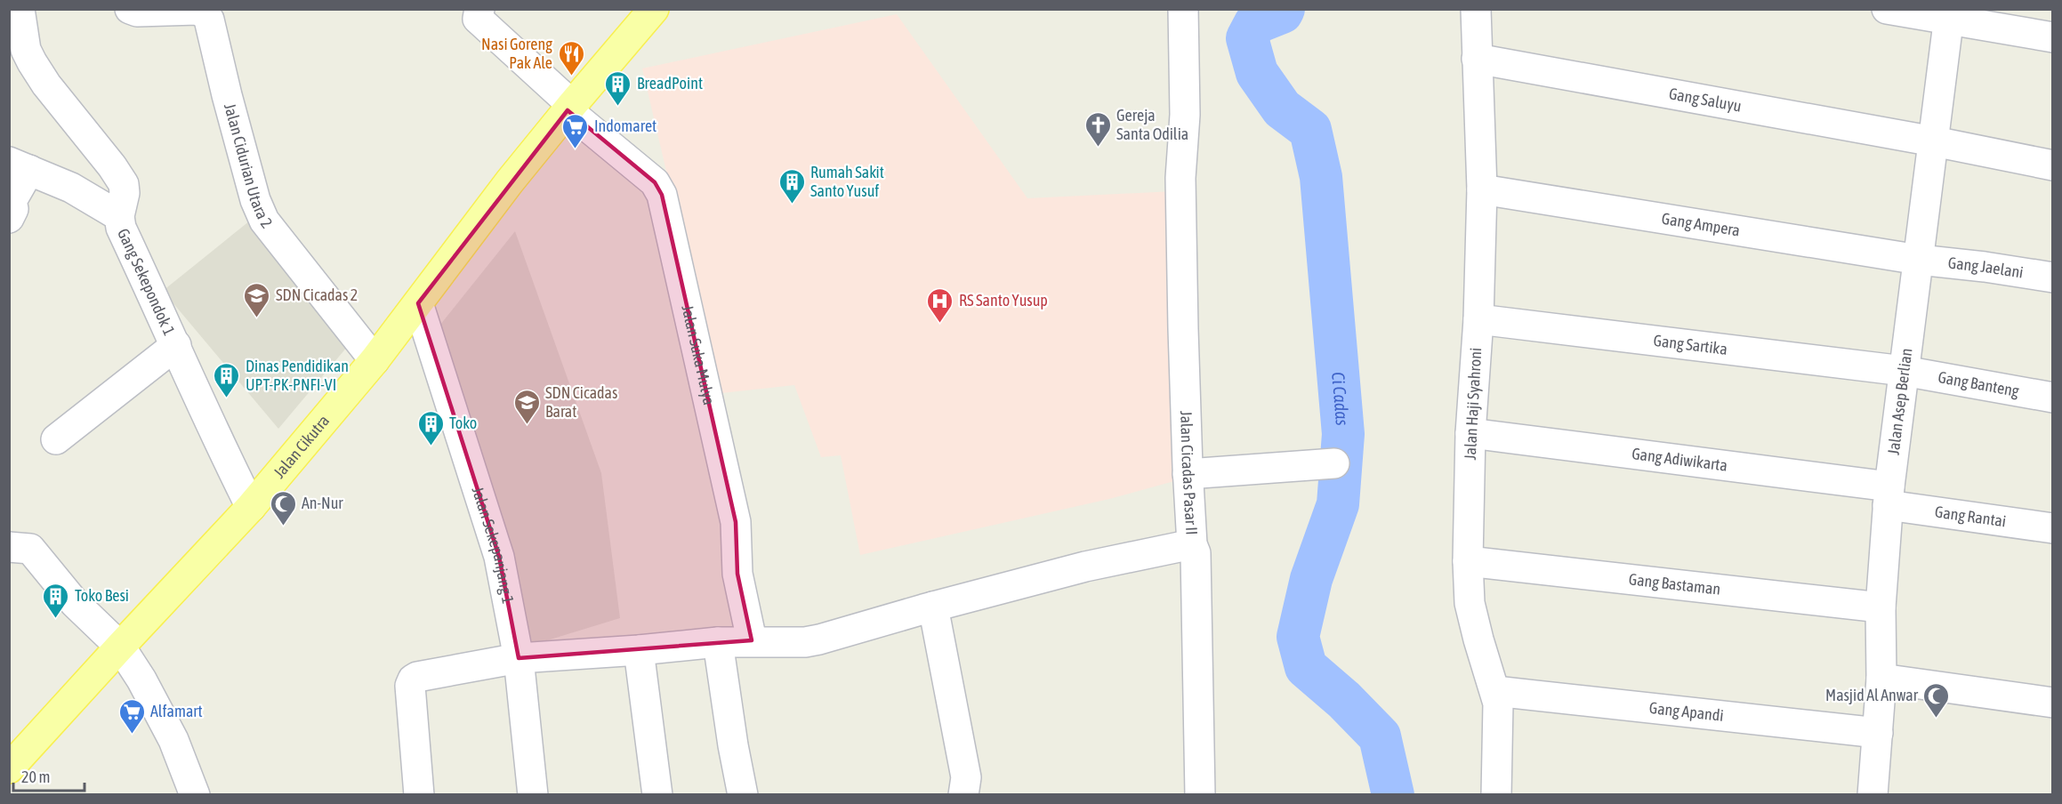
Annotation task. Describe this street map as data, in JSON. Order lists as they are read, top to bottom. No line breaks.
{"streets":{"main road":["Jalan Cikutra"],"street":["Gang Saluyu","Jalan Cidurian Utara 2","Gang Ampera","Gang Jaelani","Gang Sekepondok 1","Gang Sartika","Jalan Suka Mulya","Gang Banteng","Jalan Asep Berlian","Jalan Haji Syahroni","Gang Adiwikarta","Jalan Cicadas Pasar II","Gang Rantai","Jalan Sekepanjang 1","Gang Bastaman","Gang Apandi"]},"crossings":[["Gang Saluyu","Jalan Asep Berlian"],["Gang Saluyu","Jalan Haji Syahroni"],["Jalan Cidurian Utara 2","Jalan Cikutra"],["Gang Ampera","Gang Jaelani"],["Gang Ampera","Jalan Asep Berlian"],["Gang Ampera","Jalan Haji Syahroni"],["Gang Jaelani","Jalan Asep Berlian"],["Gang Sekepondok 1","Jalan Cikutra"],["Gang Sartika","Gang Banteng"],["Gang Sartika","Jalan Asep Berlian"],["Gang Sartika","Jalan Haji Syahroni"],["Jalan Suka Mulya","Jalan Cikutra"],["Jalan Suka Mulya","Jalan Cicadas Pasar II"],["Gang Banteng","Jalan Asep Berlian"],["Jalan Asep Berlian","Gang Adiwikarta"],["Jalan Asep Berlian","Gang Rantai"],["Jalan Asep Berlian","Gang Bastaman"],["Jalan Asep Berlian","Gang Apandi"],["Jalan Haji Syahroni","Gang Adiwikarta"],["Jalan Haji Syahroni","Gang Bastaman"],["Jalan Haji Syahroni","Gang Apandi"],["Jalan Cikutra","Jalan Sekepanjang 1"],["Gang Adiwikarta","Gang Rantai"],["Jalan Cicadas Pasar II","Jalan Sekepanjang 1"]],"water":["Ci Cadas"],"places":{"restaurant":["Nasi Goreng Pak Ale"],"building":["BreadPoint","Rumah Sakit Santo Yusuf","Dinas Pendidikan UPT-PK-PNFI-VI","Toko","Toko Besi"],"church":["Gereja Santa Odilia"],"supermarket":["Indomaret","Alfamart"],"school or university":["SDN Cicadas 2","SDN Cicadas Barat"],"hospital":["RS Santo Yusup"],"mosque":["An-Nur","Masjid Al Anwar"]},"scale_bar":"20 m"}
